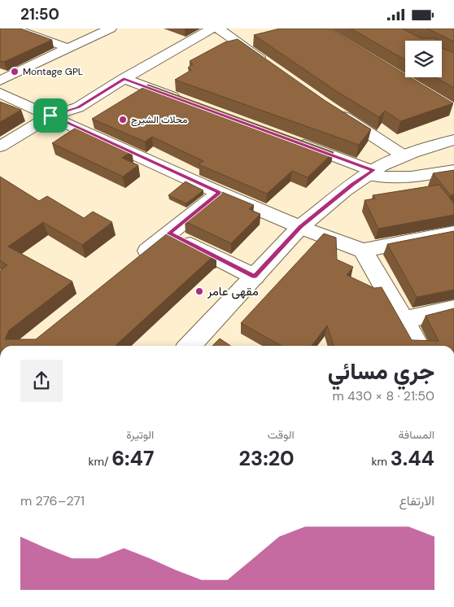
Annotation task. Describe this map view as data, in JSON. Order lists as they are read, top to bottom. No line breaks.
{"places":["Montage GPL","محلات الشيرح","مقهى عامر"],"page":{"status":"21:50","heading":["جري مسائي","21:50 · 8 × 430 m"],"stats":[["المسافة","3.44 km"],["الوقت","23:20"],["الوتيرة","6:47 /km"]],"chart":["الارتفاع","271–276 m"]}}
